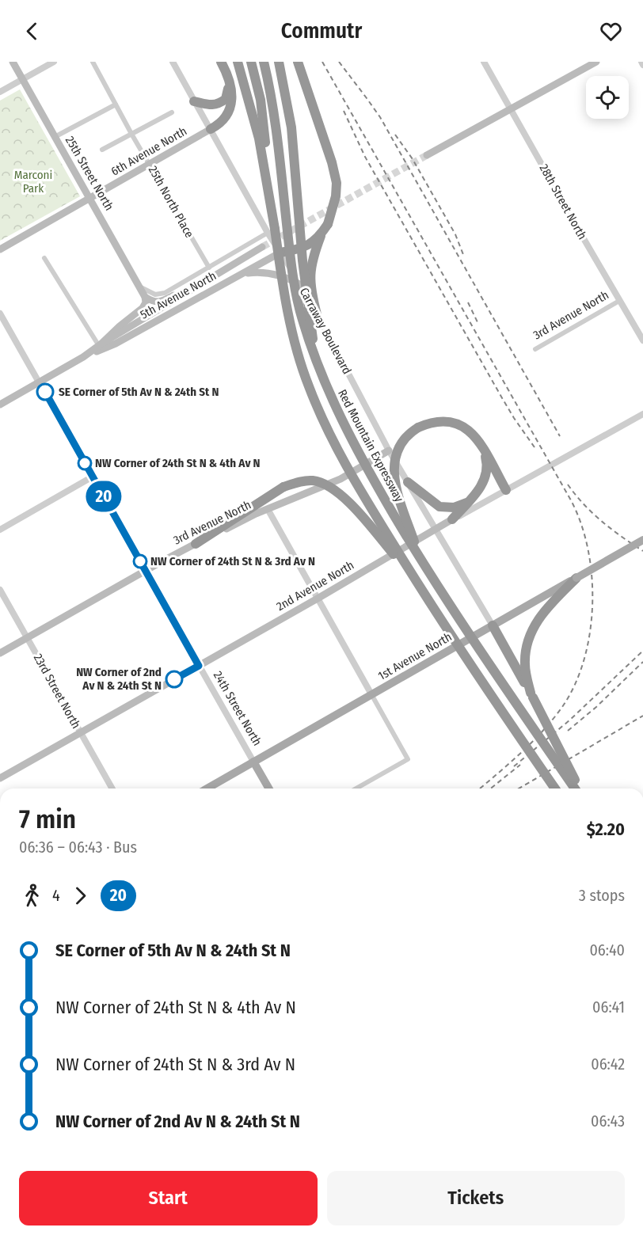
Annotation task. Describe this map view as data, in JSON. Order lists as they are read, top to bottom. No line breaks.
{"streets":{"highway":["Red Mountain Expressway"],"main road":["6th Avenue North","25th Street North","5th Avenue North","3rd Avenue North","2nd Avenue North","1st Avenue North","24th Street North"],"street":["25th North Place","28th Street North","Carraway Boulevard","23rd Street North"]},"crossings":[["6th Avenue North","25th Street North"],["6th Avenue North","25th North Place"],["6th Avenue North","Carraway Boulevard"],["25th Street North","5th Avenue North"],["28th Street North","3rd Avenue North"],["5th Avenue North","Carraway Boulevard"],["5th Avenue North","24th Street North"],["3rd Avenue North","Carraway Boulevard"],["3rd Avenue North","23rd Street North"],["3rd Avenue North","24th Street North"],["Carraway Boulevard","2nd Avenue North"],["Carraway Boulevard","1st Avenue North"],["2nd Avenue North","23rd Street North"],["2nd Avenue North","24th Street North"],["1st Avenue North","24th Street North"]],"parks":["Marconi Park"],"places":["SE Corner of 5th Av N & 24th St N","NW Corner of 24th St N & 4th Av N","NW Corner of 24th St N & 3rd Av N","NW Corner of 2nd Av N & 24th St N"],"lines":["bus line 20"],"page":{"header":"Commutr","on_map":"20","heading":["7 min","06:36 – 06:43 · Bus","$2.20"],"legs":["4","20","3 stops"],"list":[{"name":"SE Corner of 5th Av N & 24th St N","value":"06:40"},{"name":"NW Corner of 24th St N & 4th Av N","value":"06:41"},{"name":"NW Corner of 24th St N & 3rd Av N","value":"06:42"},{"name":"NW Corner of 2nd Av N & 24th St N","value":"06:43"}],"buttons":["Start","Tickets"]}}
